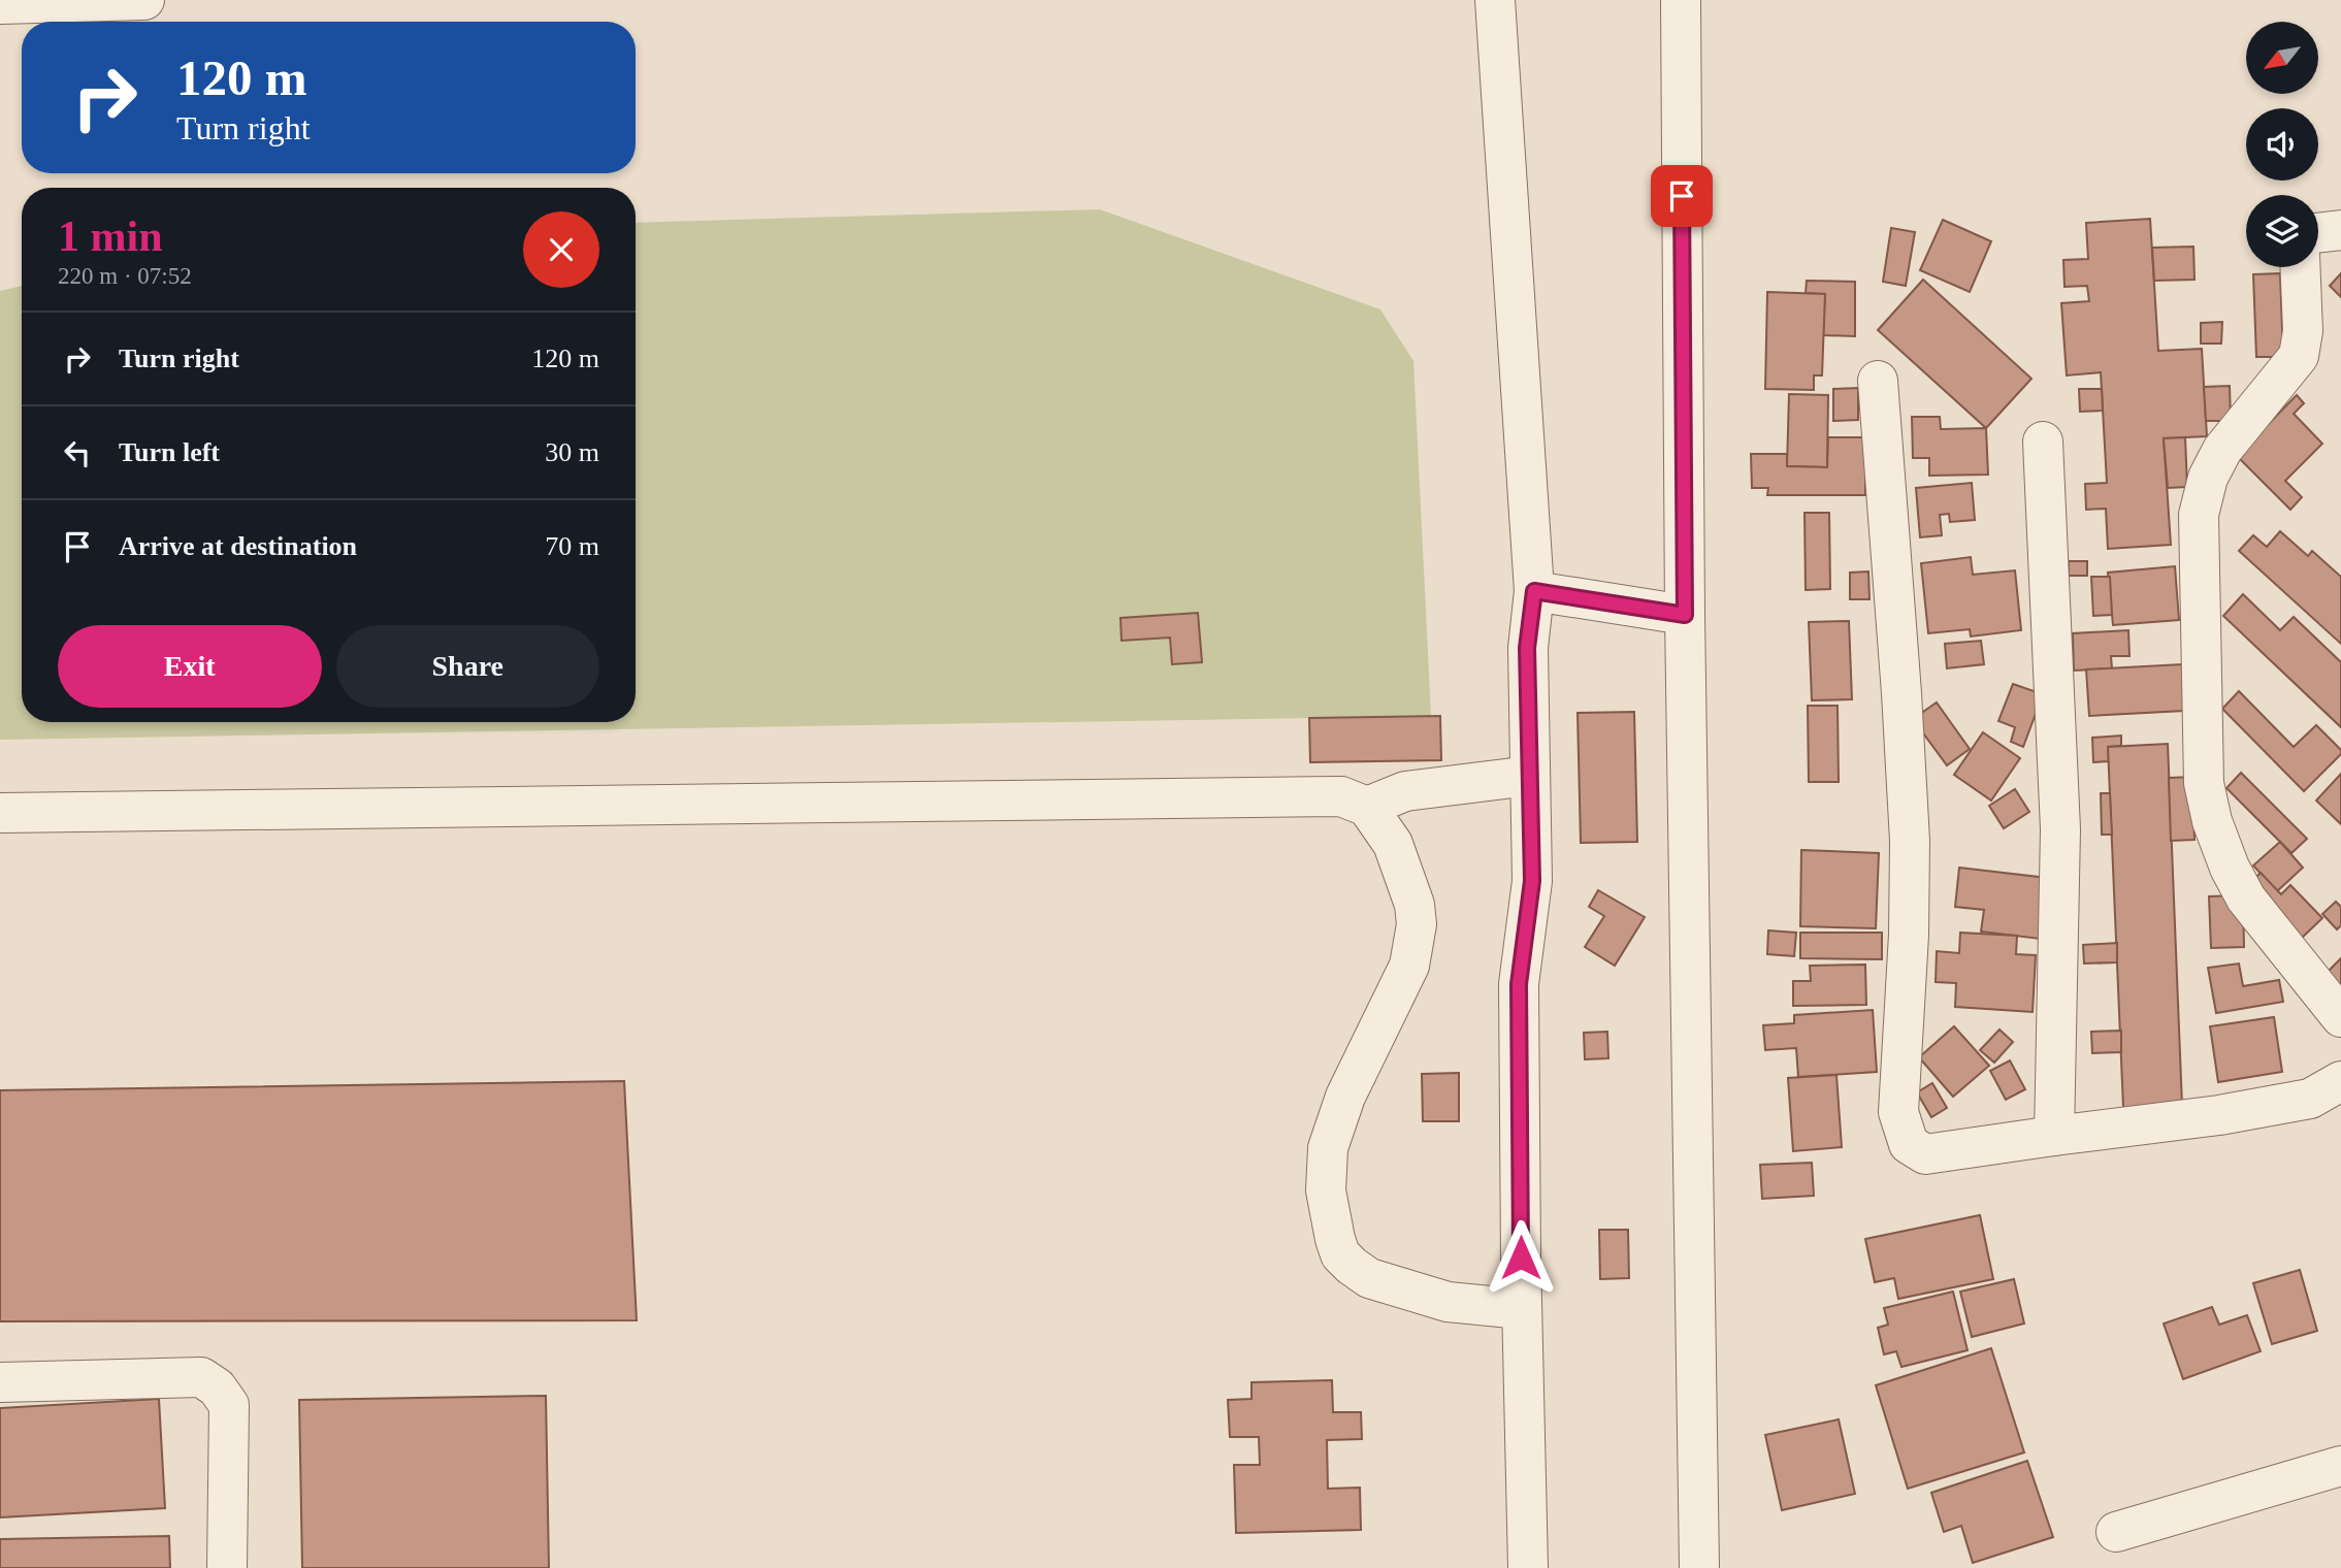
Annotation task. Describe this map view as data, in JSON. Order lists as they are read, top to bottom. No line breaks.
{"north":"bottom left","page":{"turn":["120 m","Turn right"],"heading":["1 min","220 m · 07:52"],"list":[{"name":"Turn right","value":"120 m"},{"name":"Turn left","value":"30 m"},{"name":"Arrive at destination","value":"70 m"}],"buttons":["Exit","Share"]}}
